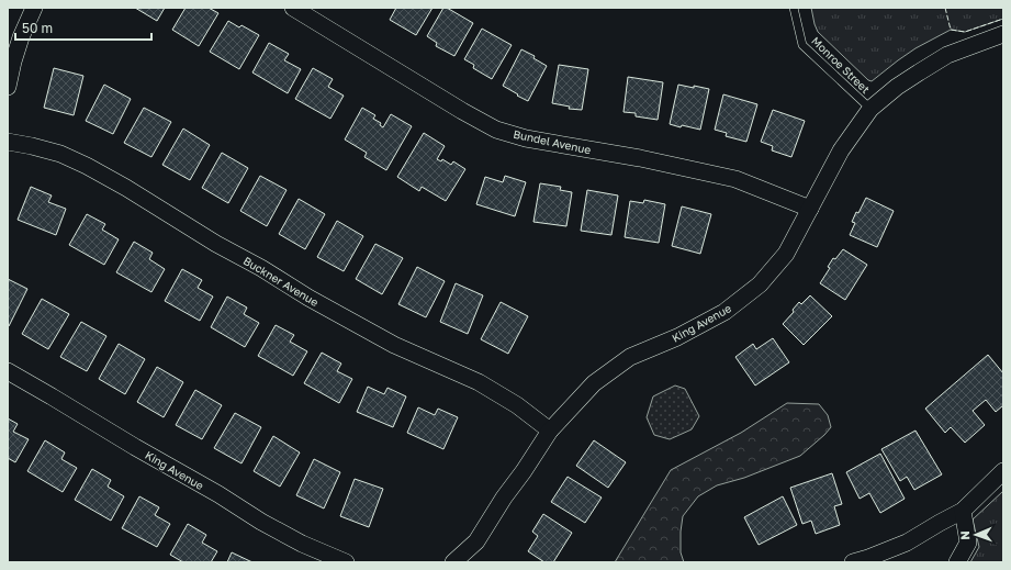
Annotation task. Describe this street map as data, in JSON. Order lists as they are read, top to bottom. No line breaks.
{"streets":{"street":["Bundel Avenue","Buckner Avenue","King Avenue"],"lane":["Monroe Street"]},"crossings":[["Monroe Street","King Avenue"],["Bundel Avenue","King Avenue"],["Buckner Avenue","King Avenue"]],"scale_bar":"50 m","north":"left"}
